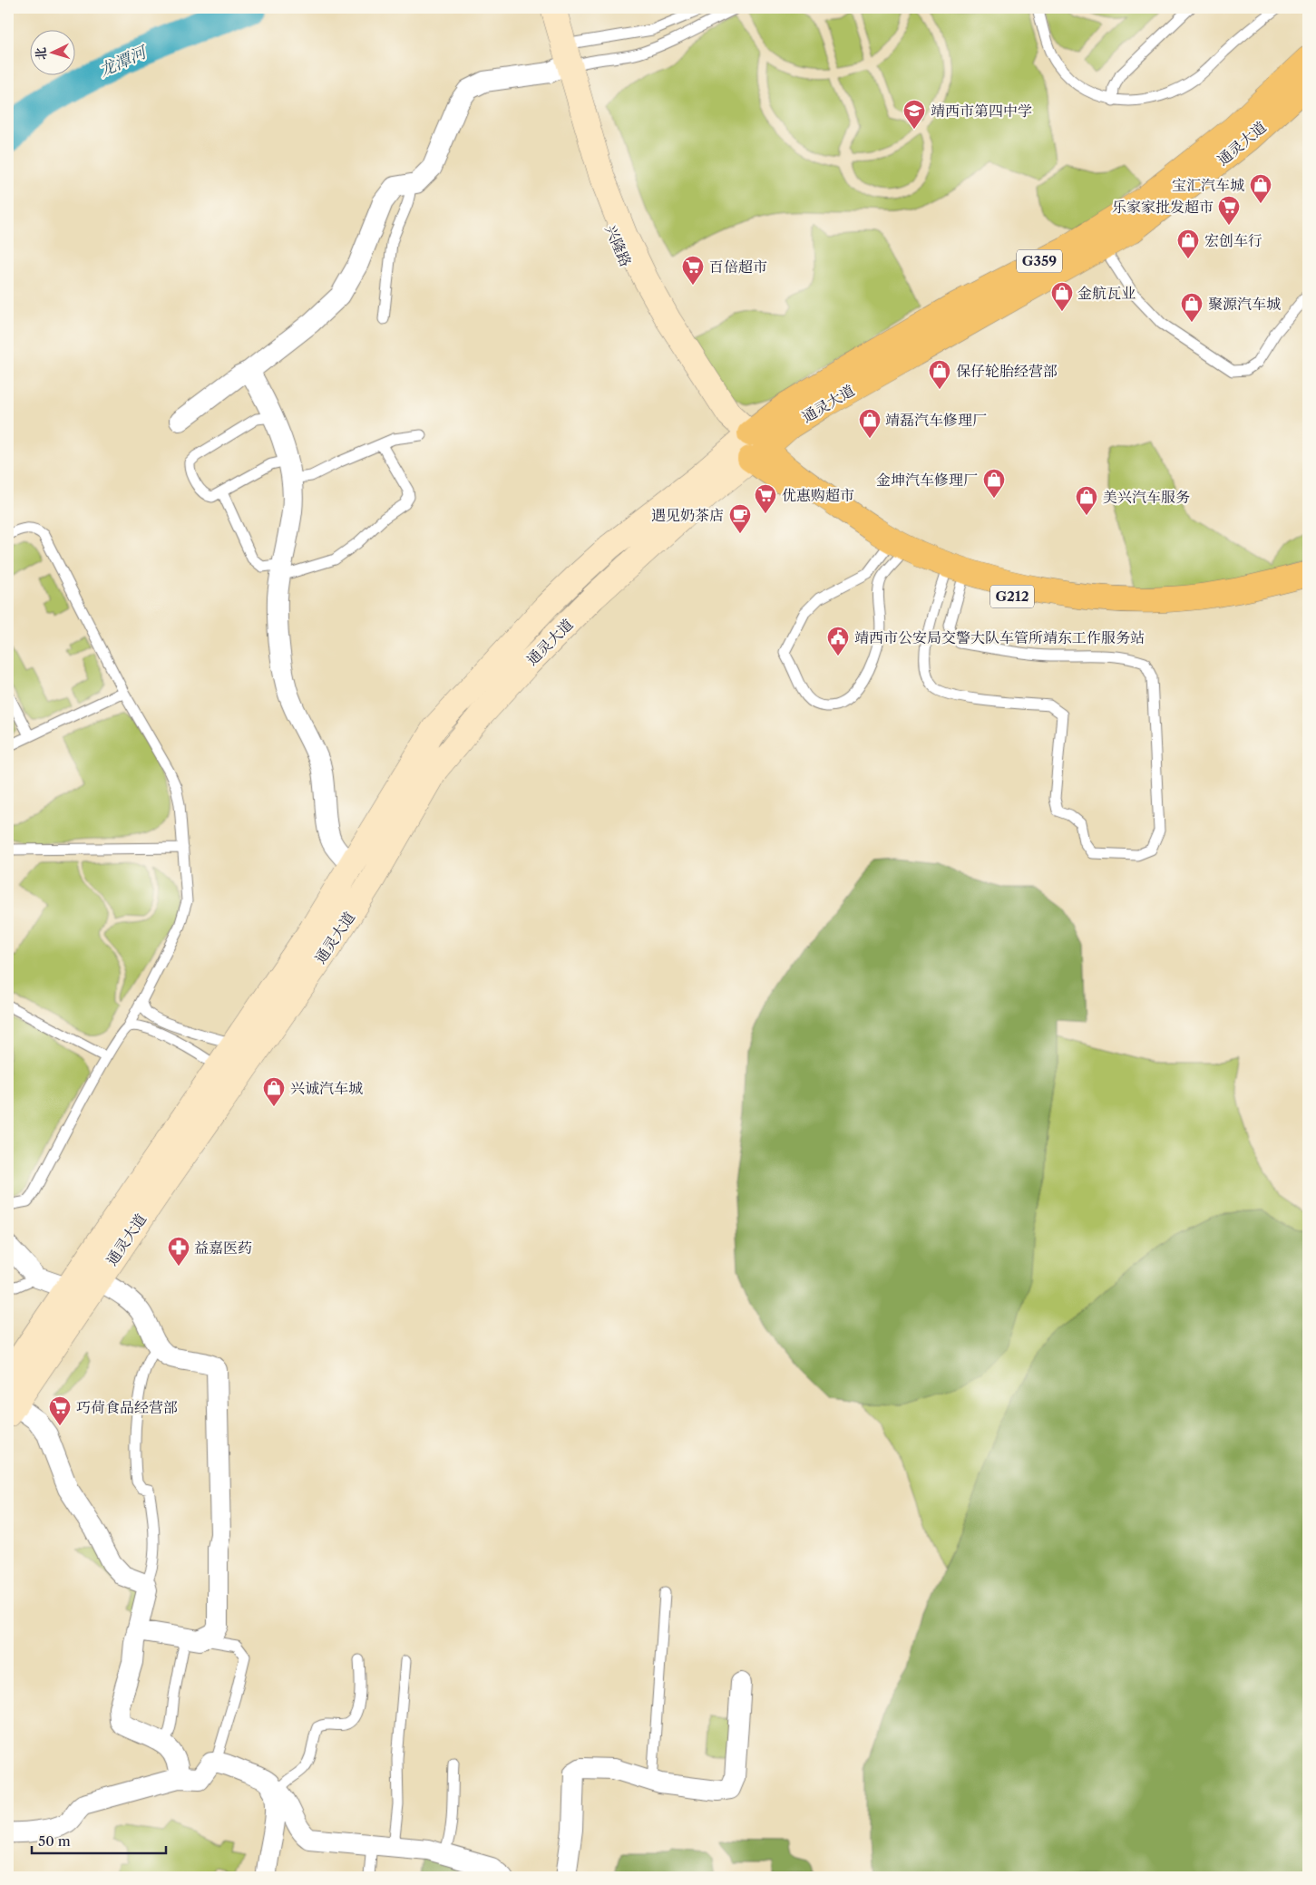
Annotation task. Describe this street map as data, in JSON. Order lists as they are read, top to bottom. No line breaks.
{"streets":{"highway":["通灵大道","G359","G212"],"main road":["兴隆路"]},"crossings":[["通灵大道","兴隆路"],["通灵大道","G212"],["兴隆路","G212"]],"water":["龙潭河"],"places":{"school or university":["靖西市第四中学"],"shop":["宝汇汽车城","宏创车行","金航瓦业","聚源汽车城","保仔轮胎经营部","靖磊汽车修理厂","金坤汽车修理厂","美兴汽车服务","兴诚汽车城"],"supermarket":["乐家家批发超市","百倍超市","优惠购超市","巧荷食品经营部"],"cafe":["遇见奶茶店"],"public building":["靖西市公安局交警大队车管所靖东工作服务站"],"pharmacy":["益嘉医药"]},"scale_bar":"50 m","north":"left"}
